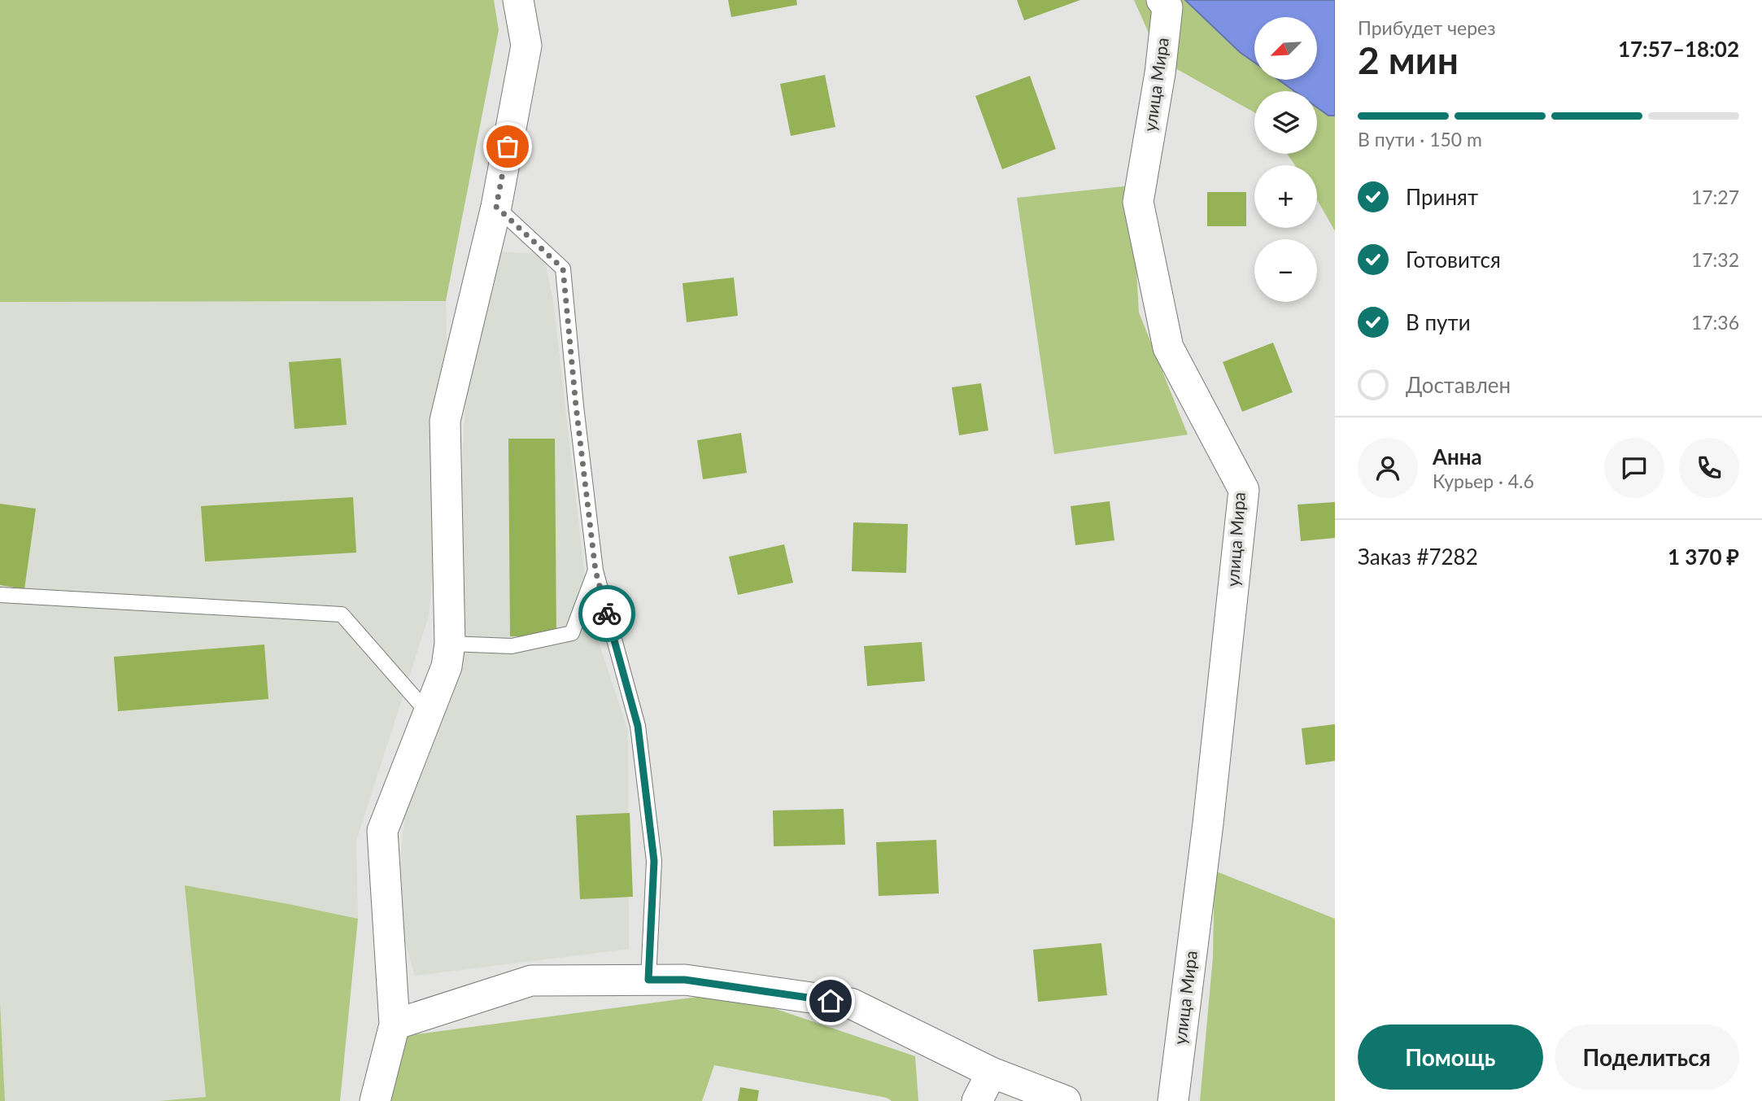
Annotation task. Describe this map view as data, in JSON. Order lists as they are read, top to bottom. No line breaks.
{"streets":{"street":["улица Мира"]},"north":"bottom left","page":{"heading":["2 мин","Прибудет через","17:57–18:02"],"panel":["Анна","Курьер · 4.6","Заказ #7282","1 370 ₽"],"map_buttons":["+","−"],"bar":"В пути · 150 m","list":[["Принят","17:27"],["Готовится","17:32"],["В пути","17:36"],"Доставлен"],"buttons":["Помощь","Поделиться"]}}
